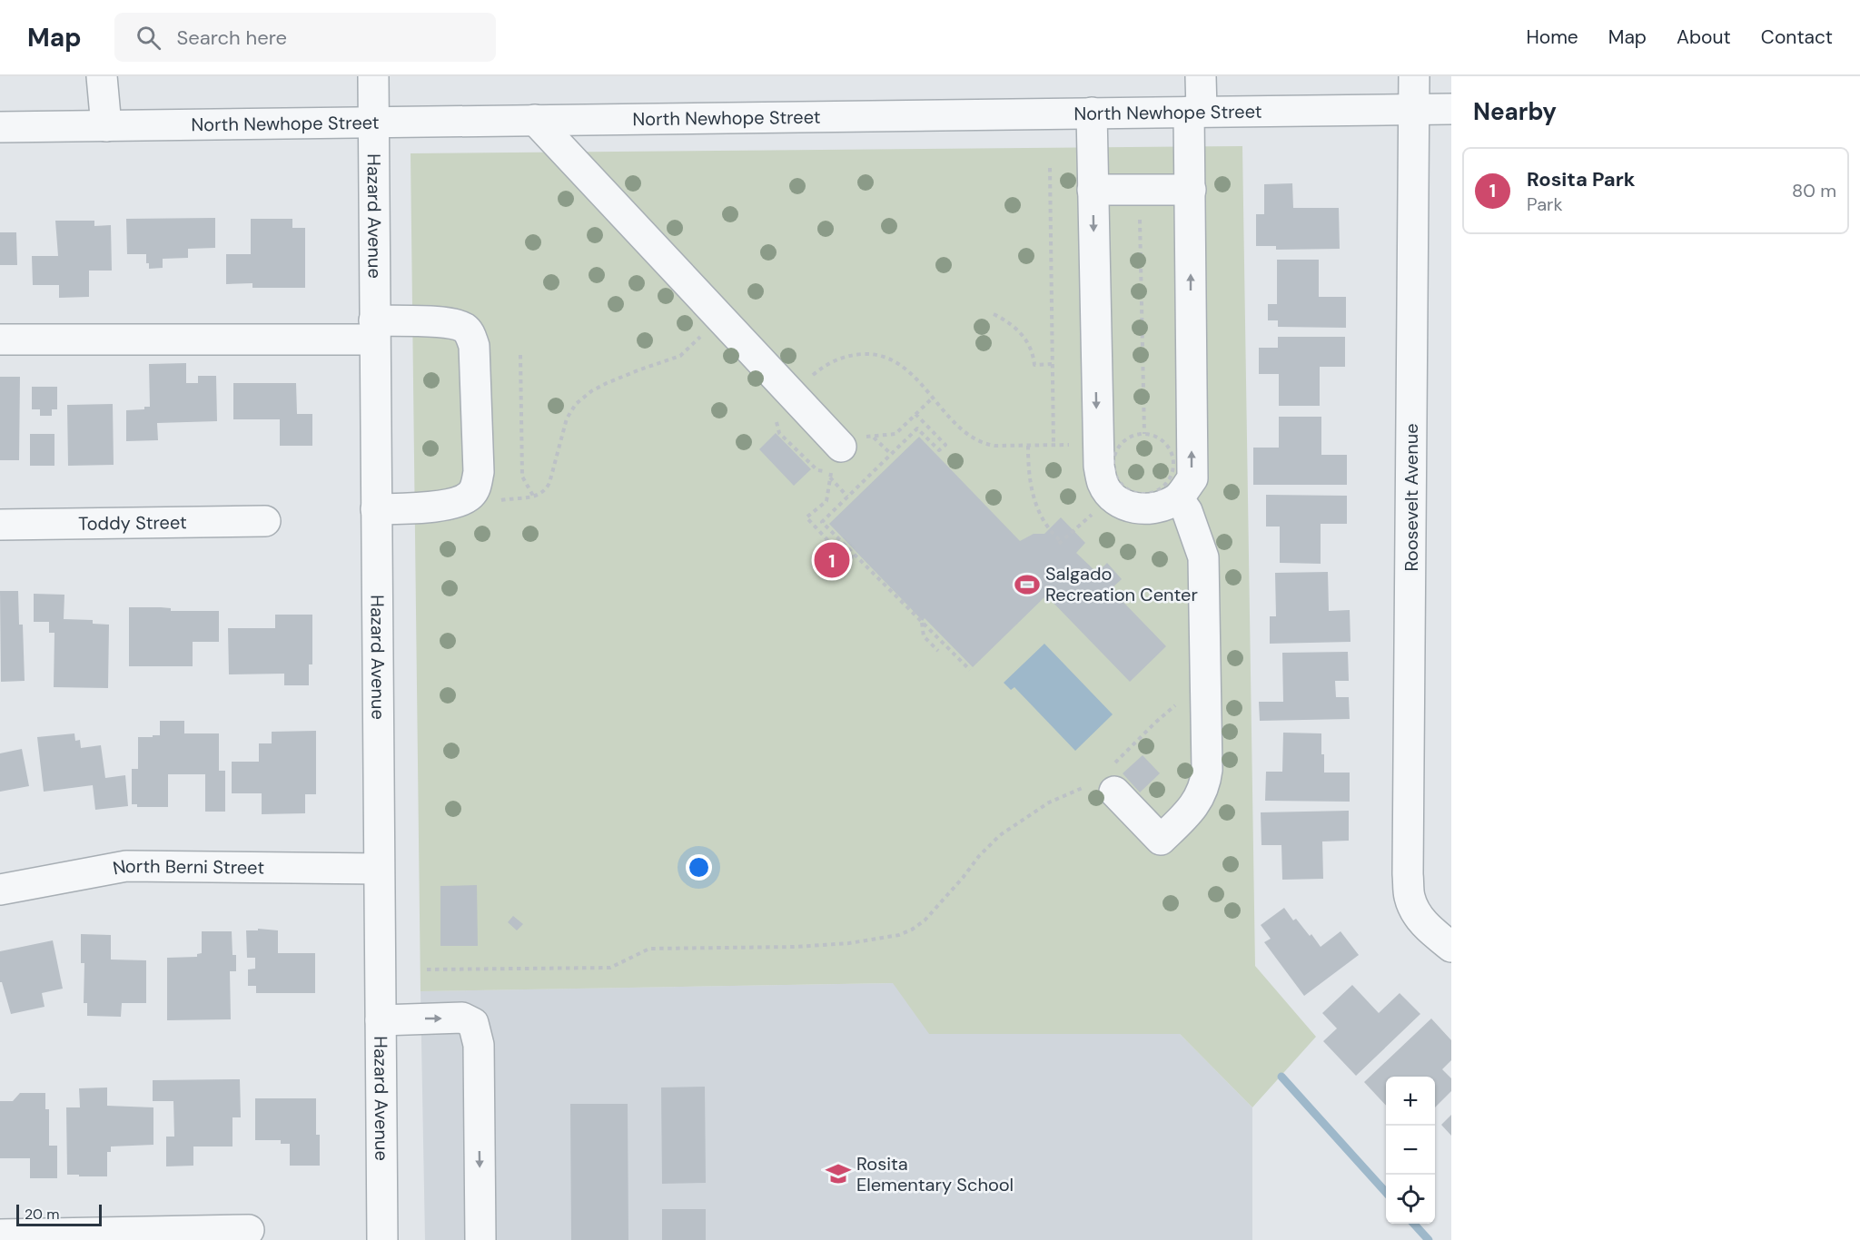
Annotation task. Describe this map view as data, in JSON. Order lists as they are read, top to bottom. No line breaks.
{"streets":{"street":["North Newhope Street","Hazard Avenue","Roosevelt Avenue","Toddy Street","North Berni Street"]},"crossings":[["North Newhope Street","Hazard Avenue"],["North Newhope Street","Roosevelt Avenue"],["Hazard Avenue","North Berni Street"]],"places":{"sports":["Salgado Recreation Center"],"school or university":["Rosita Elementary School"]},"scale_bar":"20 m","page":{"header":"Map","search":"Search here","nav":["Home","Map","About","Contact"],"heading":"Nearby","list":[{"mark":"1","name":"Rosita Park","note":"Park","value":"80 m"}],"pins":"1","map_buttons":["+","−"],"scale":"20 m"}}
